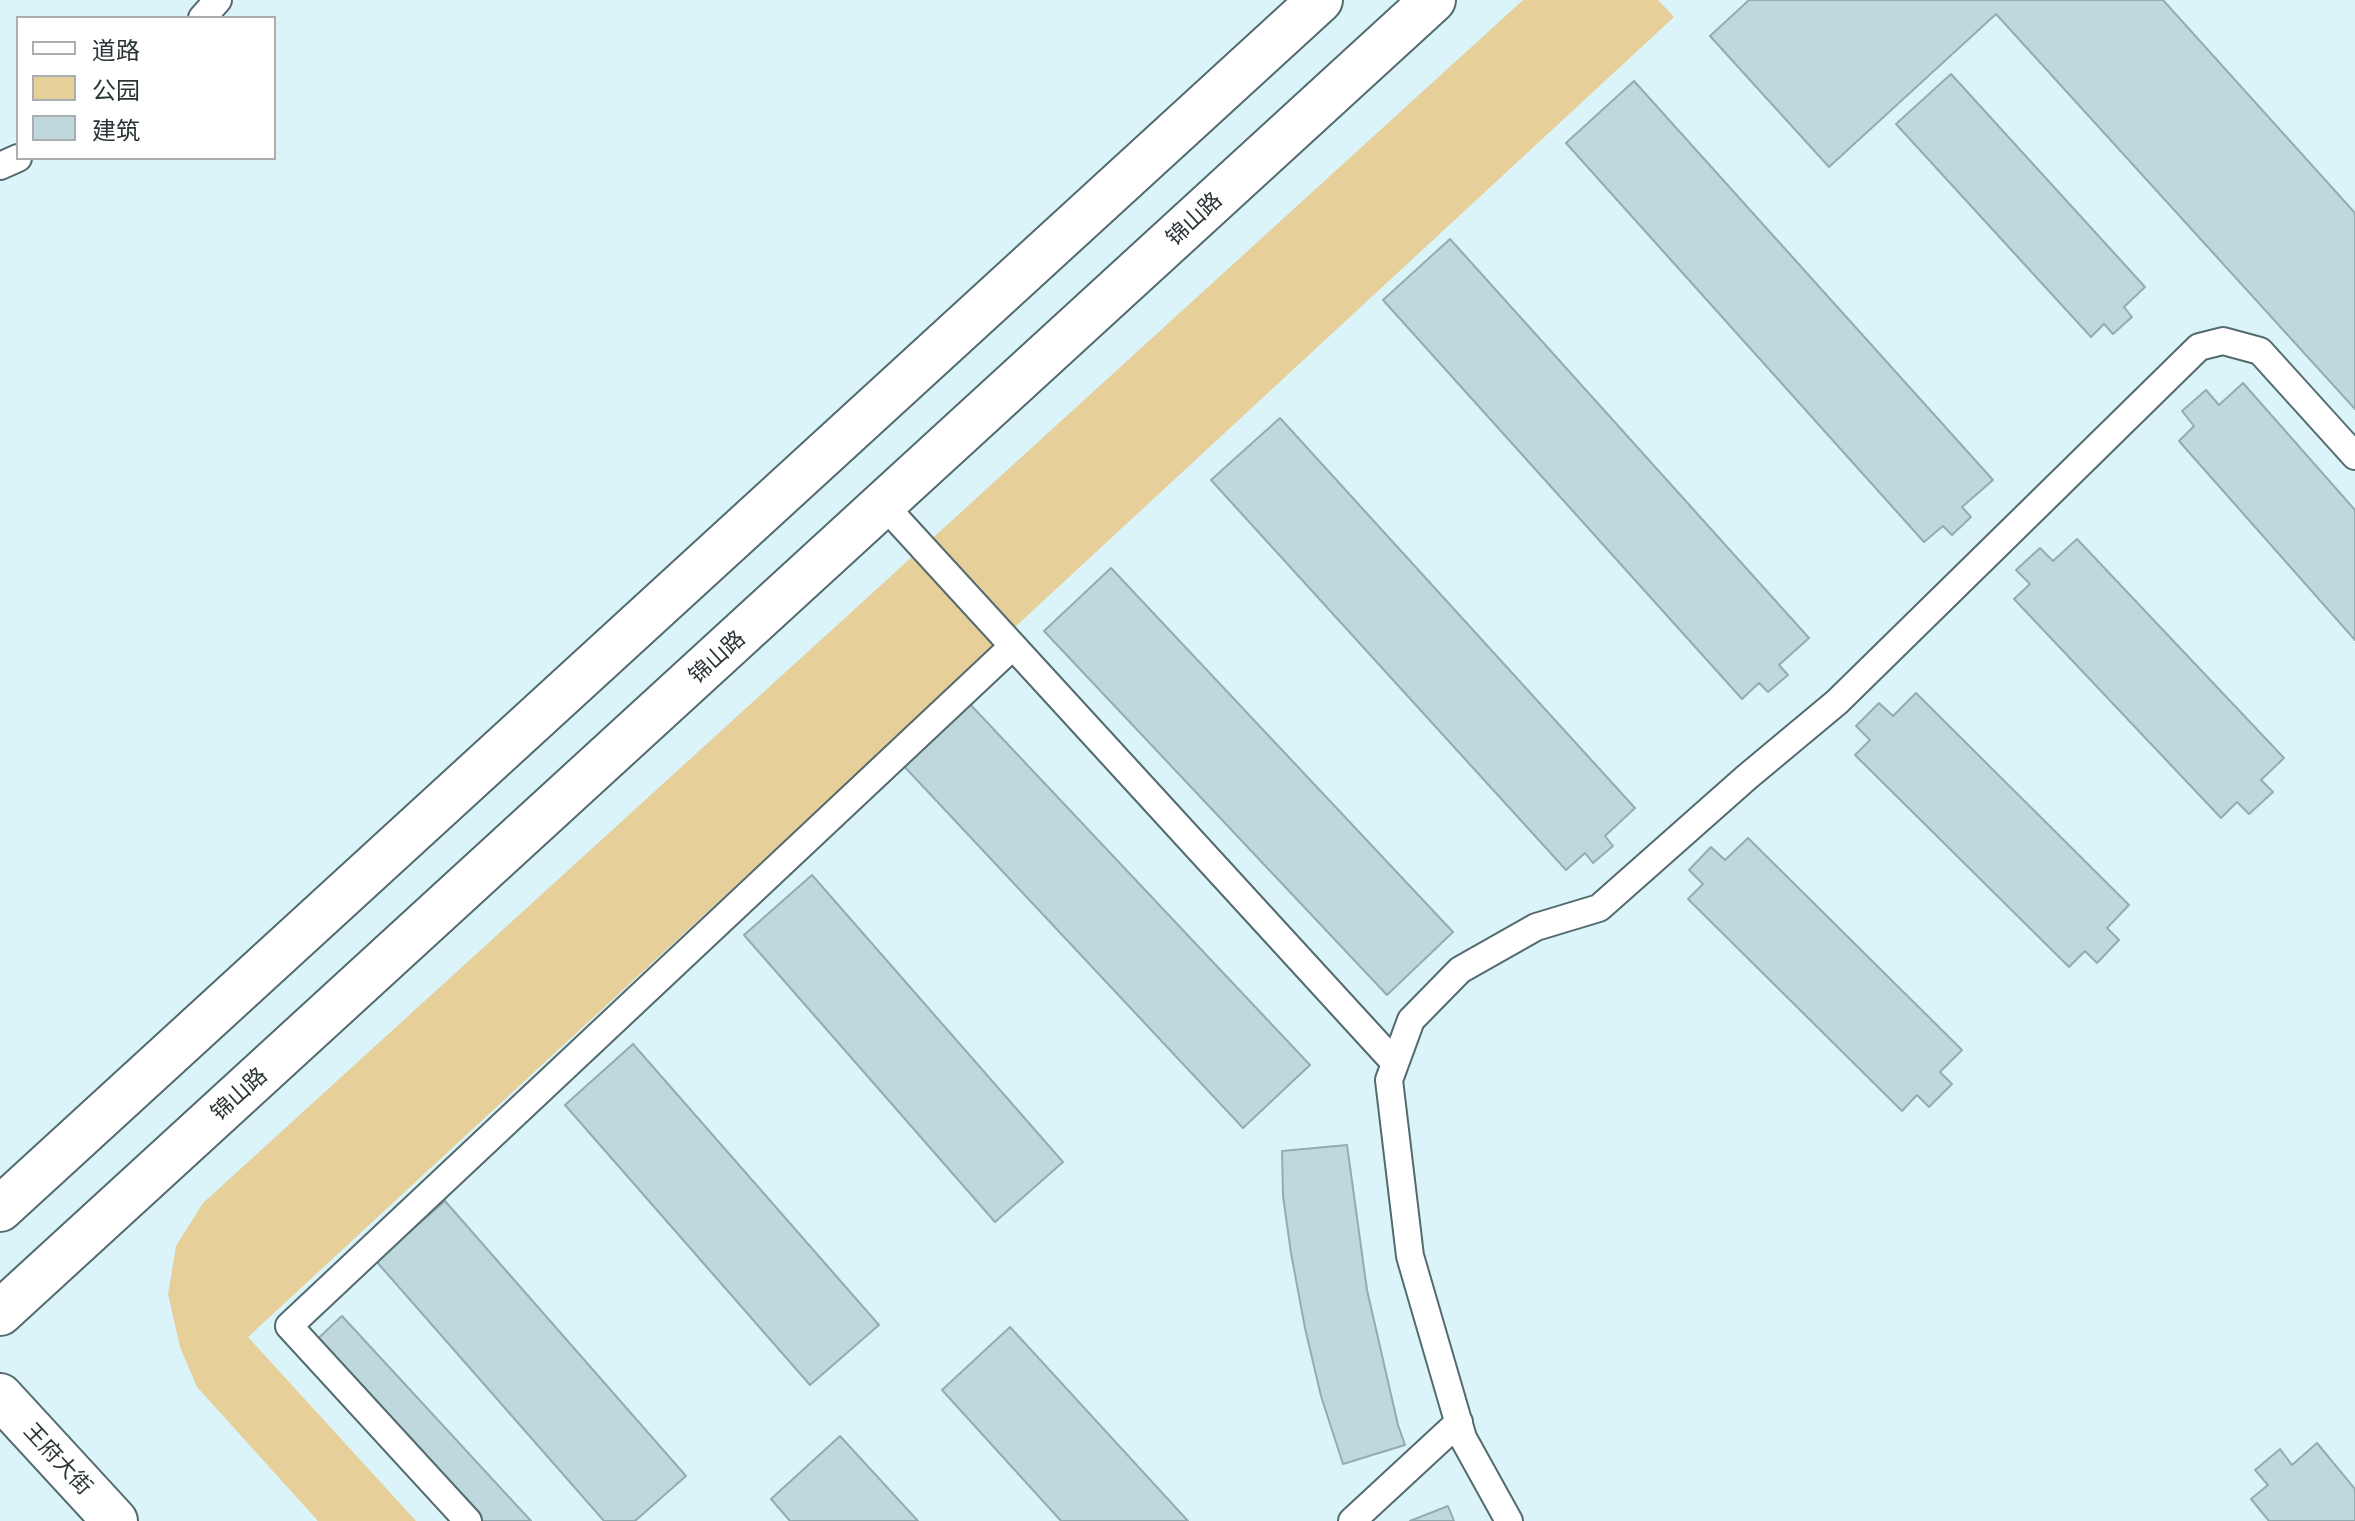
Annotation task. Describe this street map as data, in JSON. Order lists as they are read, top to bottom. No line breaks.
{"streets":{"street":["锦山路","王府大街"]},"legend":["道路","公园","建筑"]}
